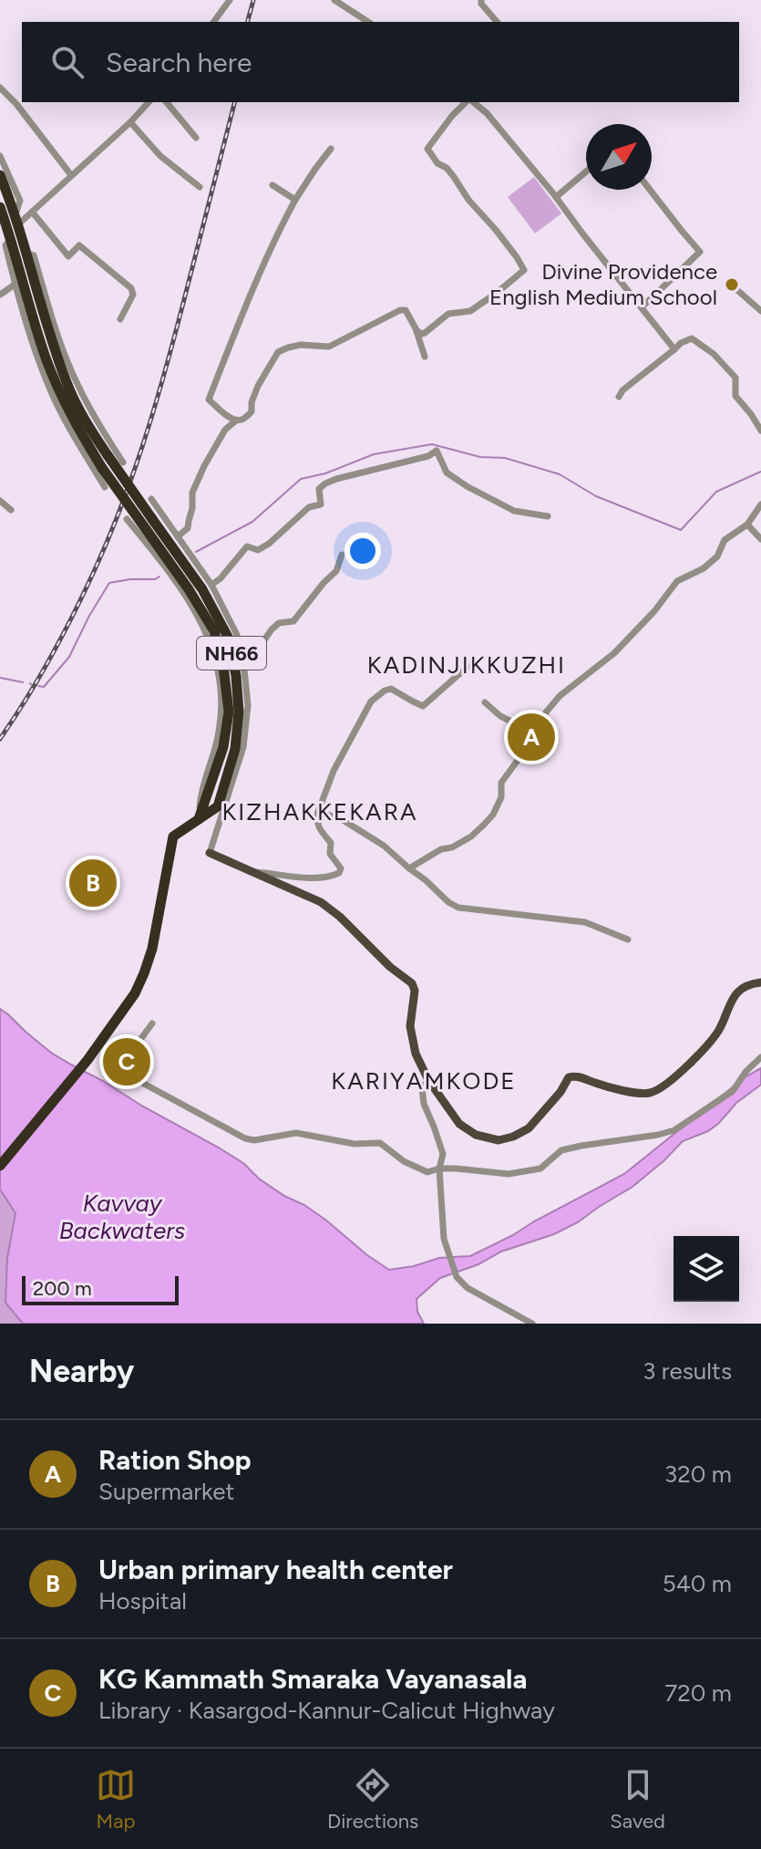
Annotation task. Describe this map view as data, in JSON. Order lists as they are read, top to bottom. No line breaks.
{"streets":{"highway":["NH66"]},"districts":["KADINJIKKUZHI","KIZHAKKEKARA","KARIYAMKODE"],"water":["Kavvay Backwaters"],"places":["Divine Providence English Medium School"],"scale_bar":"200 m","north":"top right","page":{"search":"Search here","pins":["A","B","C"],"scale":"200 m","heading":["Nearby","3 results"],"list":[{"mark":"A","name":"Ration Shop","note":"Supermarket","value":"320 m"},{"mark":"B","name":"Urban primary health center","note":"Hospital","value":"540 m"},{"mark":"C","name":"KG Kammath Smaraka Vayanasala","note":"Library · Kasargod-Kannur-Calicut Highway","value":"720 m"}],"nav":["Map","Directions","Saved"]}}
